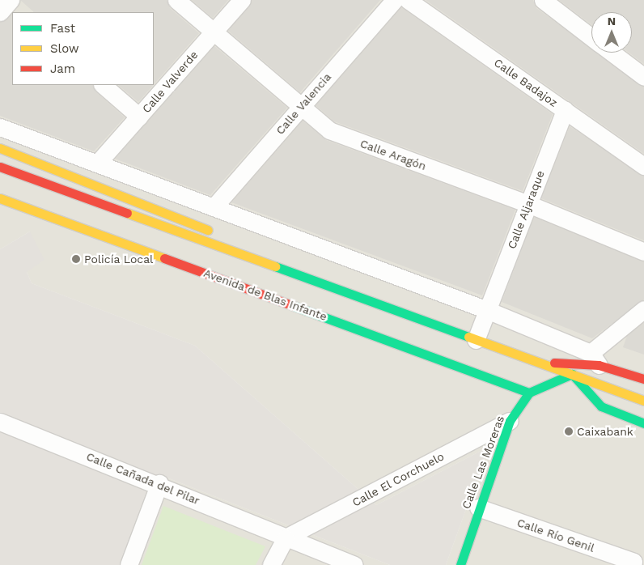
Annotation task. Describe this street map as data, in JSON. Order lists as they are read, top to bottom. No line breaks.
{"streets":{"main road":["Avenida de Blas Infante","Calle Las Moreras"],"street":["Calle Valverde","Calle Badajoz","Calle Valencia","Calle Aragón","Calle Aljaraque","Calle Cañada del Pilar","Calle El Corchuelo","Calle Río Genil"]},"crossings":[["Calle Valverde","Calle Aragón"],["Calle Badajoz","Calle Aljaraque"],["Calle Valencia","Calle Aragón"],["Calle Aragón","Calle Aljaraque"],["Avenida de Blas Infante","Calle Las Moreras"],["Calle Las Moreras","Calle El Corchuelo"],["Calle Las Moreras","Calle Río Genil"],["Calle Cañada del Pilar","Calle El Corchuelo"]],"places":["Policía Local","Caixabank"],"legend":["Fast","Slow","Jam"],"north":"top"}
